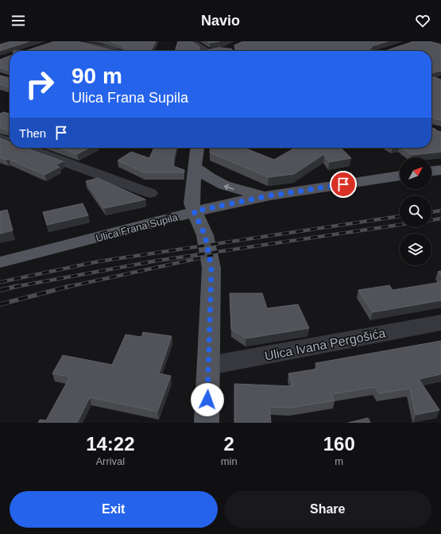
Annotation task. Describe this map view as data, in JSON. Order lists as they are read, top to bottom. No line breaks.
{"streets":{"main road":["Ulica Frana Supila"],"street":["Ulica Ivana Pergošića"]},"north":"top right","page":{"header":"Navio","turn":["90 m","Ulica Frana Supila"],"then":"Then","eta":["14:22","Arrival","2","min","160","m"],"buttons":["Exit","Share"]}}
